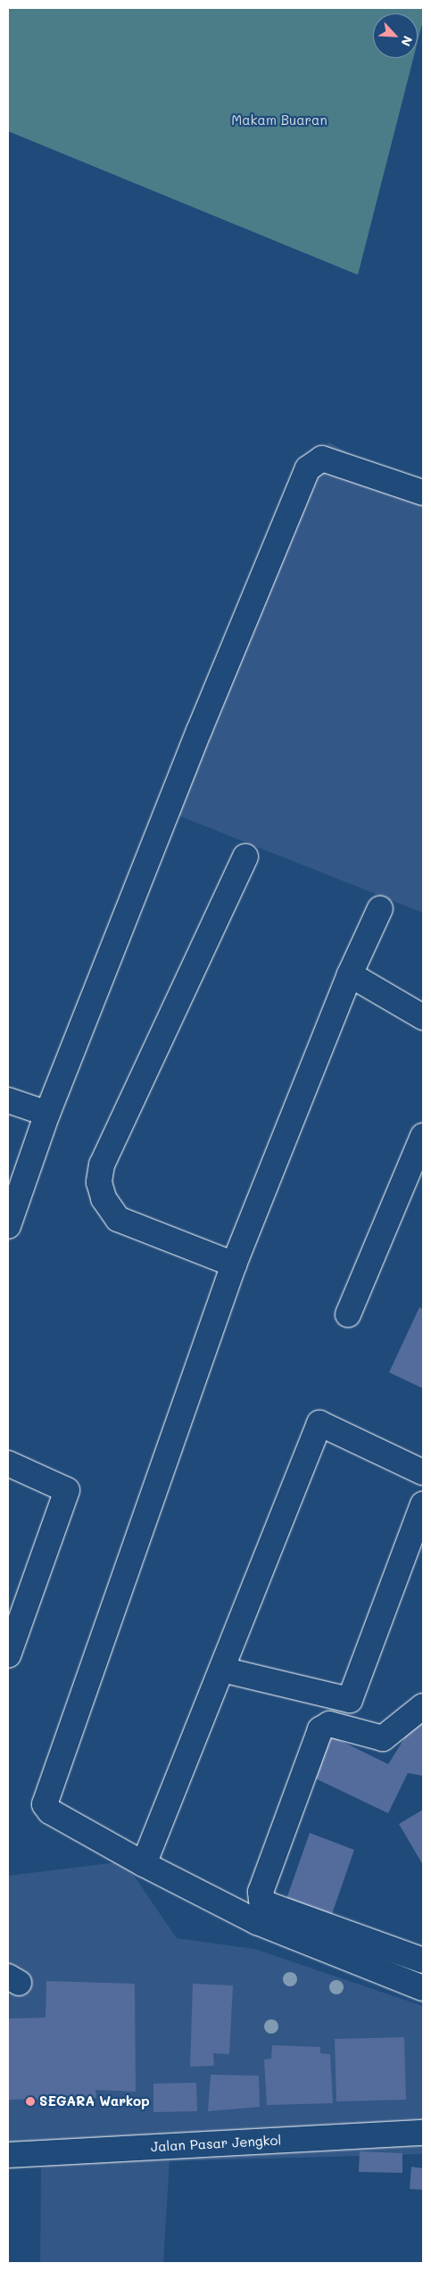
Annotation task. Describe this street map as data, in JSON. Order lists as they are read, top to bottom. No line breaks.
{"streets":{"street":["Jalan Pasar Jengkol"]},"parks":["Makam Buaran"],"places":["SEGARA Warkop"],"north":"bottom right"}
